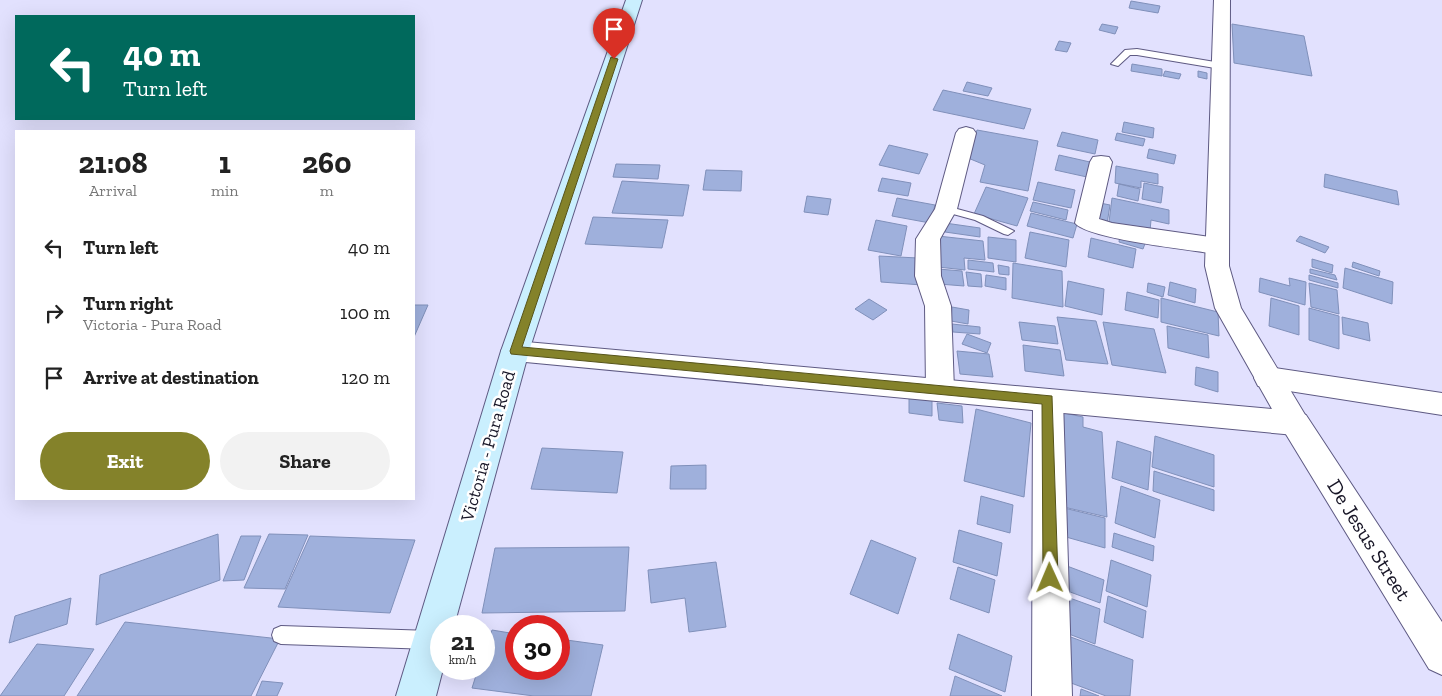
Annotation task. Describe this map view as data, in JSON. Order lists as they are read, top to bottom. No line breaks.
{"streets":{"main road":["Victoria - Pura Road"],"street":["De Jesus Street"]},"page":{"turn":["40 m","Turn left"],"eta":["21:08","Arrival","1","min","260","m"],"list":[{"name":"Turn left","value":"40 m"},{"name":"Turn right","note":"Victoria - Pura Road","value":"100 m"},{"name":"Arrive at destination","value":"120 m"}],"buttons":["Exit","Share"],"speed":"21 km/h","limit":"30"}}
